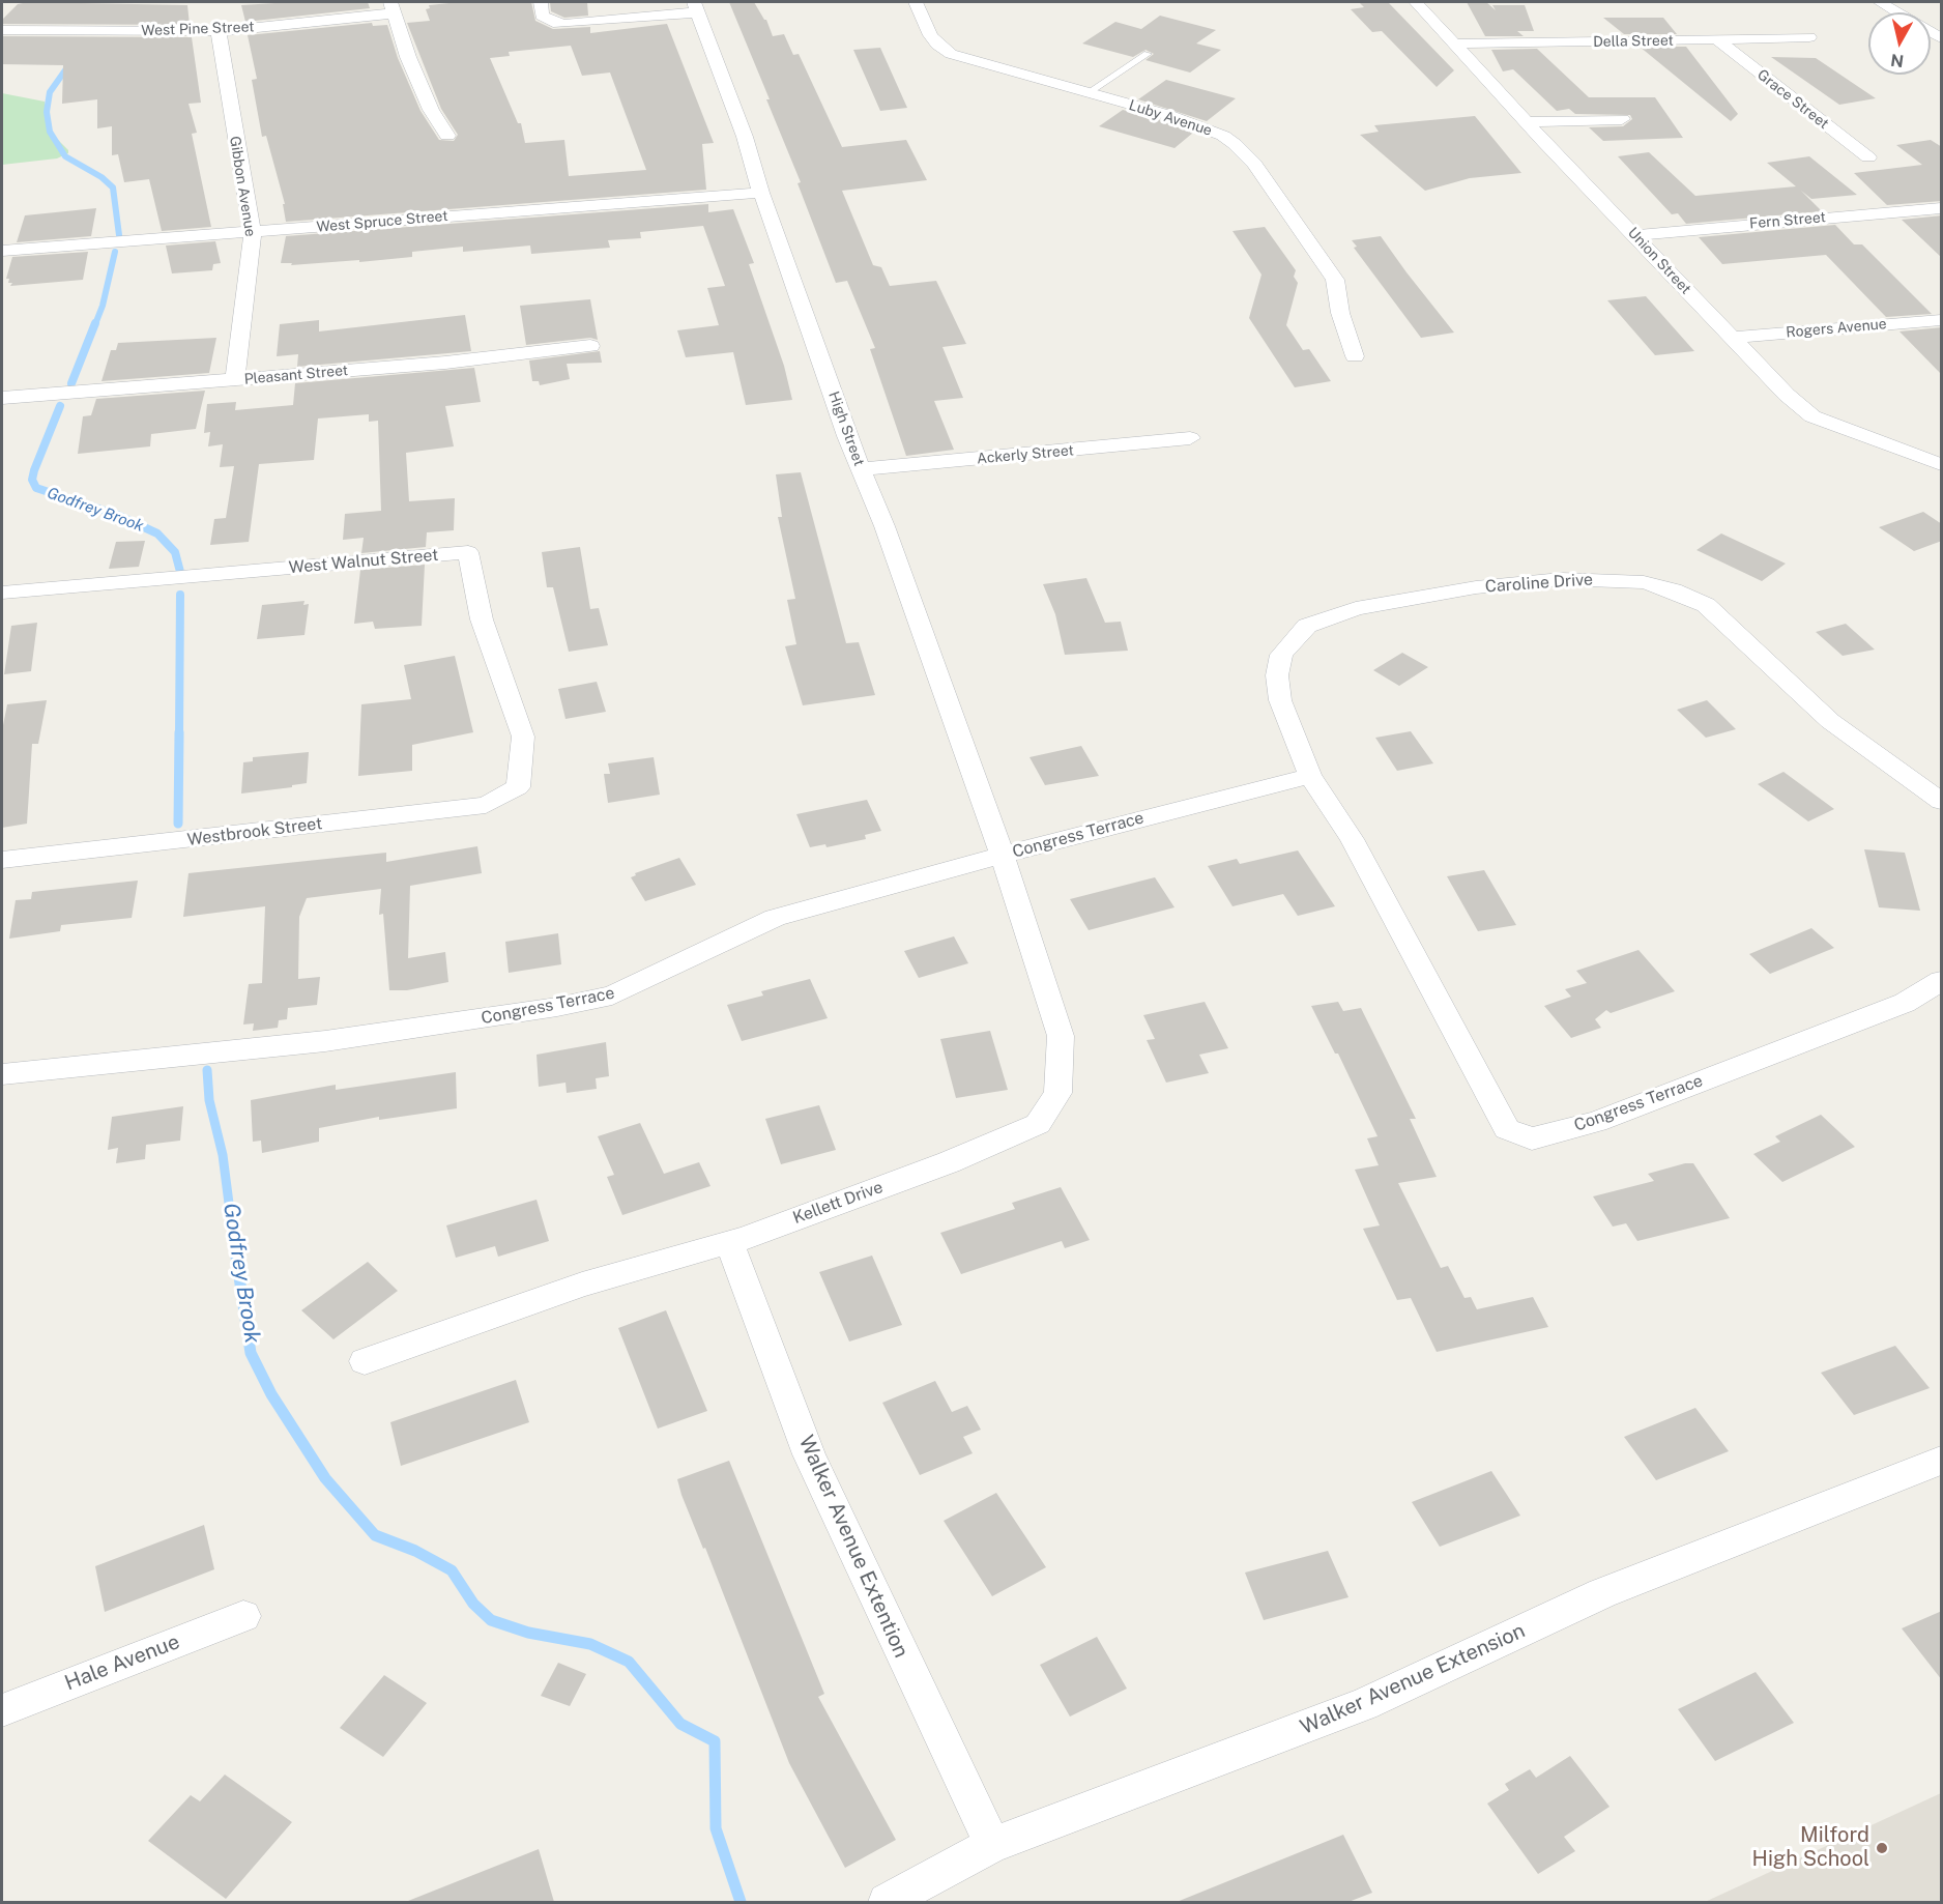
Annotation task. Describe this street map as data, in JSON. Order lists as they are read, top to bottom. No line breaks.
{"streets":{"street":["West Pine Street","Della Street","Grace Street","Luby Avenue","Gibbon Avenue","Fern Street","West Spruce Street","Union Street","Rogers Avenue","Pleasant Street","High Street","Ackerly Street","West Walnut Street","Caroline Drive","Westbrook Street","Congress Terrace","Kellett Drive","Walker Avenue Extention","Hale Avenue","Walker Avenue Extension"]},"crossings":[["West Pine Street","Gibbon Avenue"],["Della Street","Grace Street"],["Della Street","Union Street"],["Gibbon Avenue","West Spruce Street"],["Gibbon Avenue","Pleasant Street"],["Fern Street","Union Street"],["West Spruce Street","High Street"],["Union Street","Rogers Avenue"],["High Street","Ackerly Street"],["High Street","Congress Terrace"],["High Street","Kellett Drive"],["West Walnut Street","Westbrook Street"],["Caroline Drive","Congress Terrace"],["Congress Terrace","Kellett Drive"],["Kellett Drive","Walker Avenue Extention"],["Walker Avenue Extention","Walker Avenue Extension"]],"water":["Godfrey Brook"],"places":["Milford High School"],"north":"bottom"}
